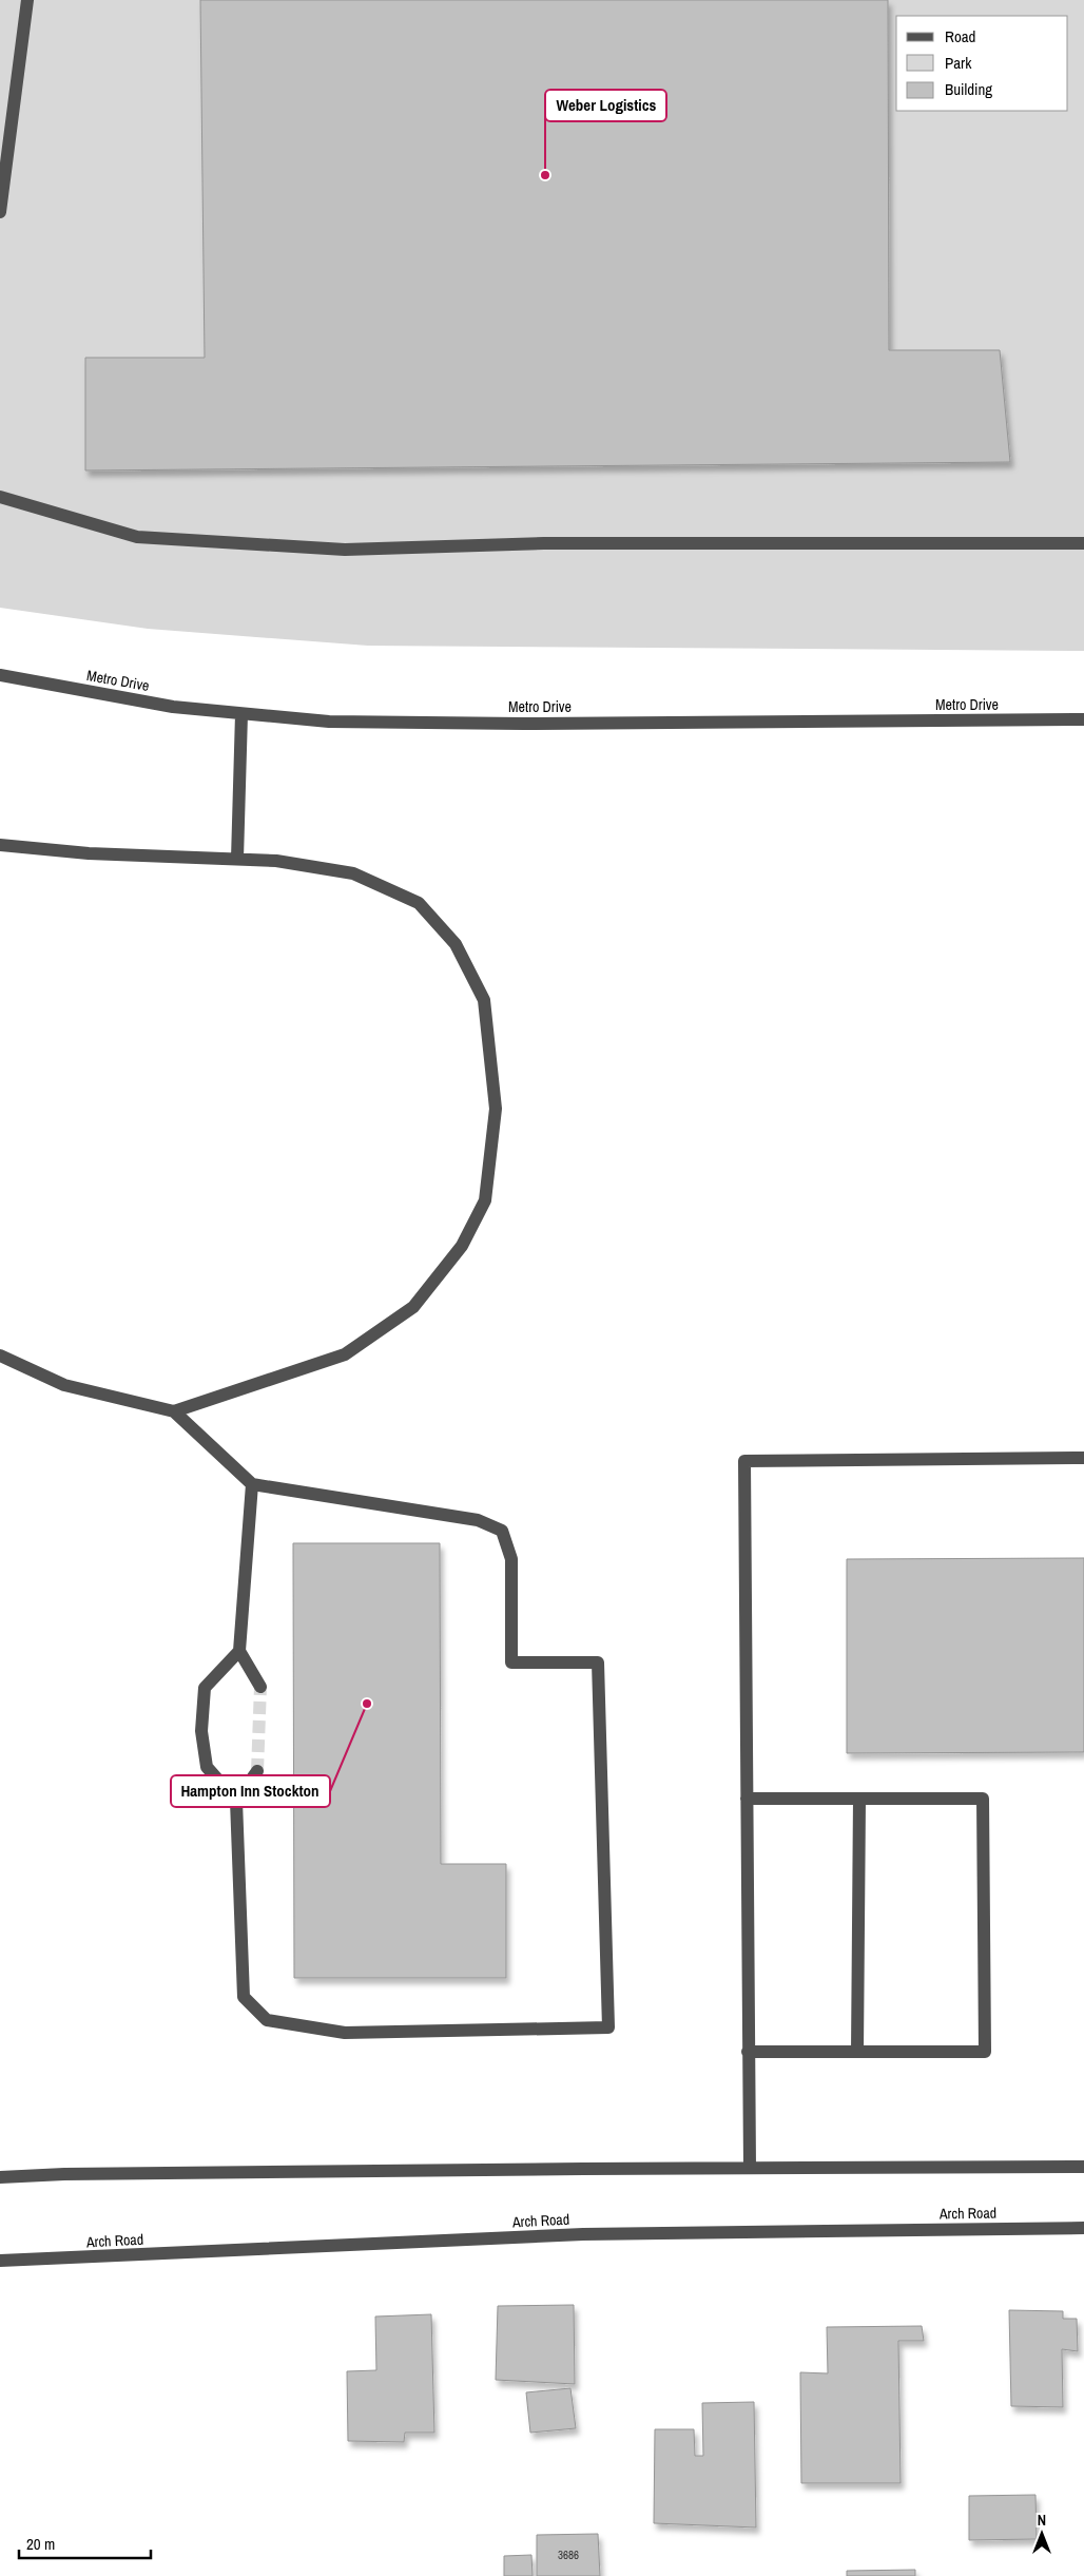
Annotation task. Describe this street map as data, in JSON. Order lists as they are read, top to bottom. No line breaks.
{"streets":{"street":["Metro Drive","Arch Road"]},"places":["Weber Logistics","Hampton Inn Stockton"],"house_numbers":["3686"],"legend":["Road","Park","Building"],"scale_bar":"20 m","north":"top"}
